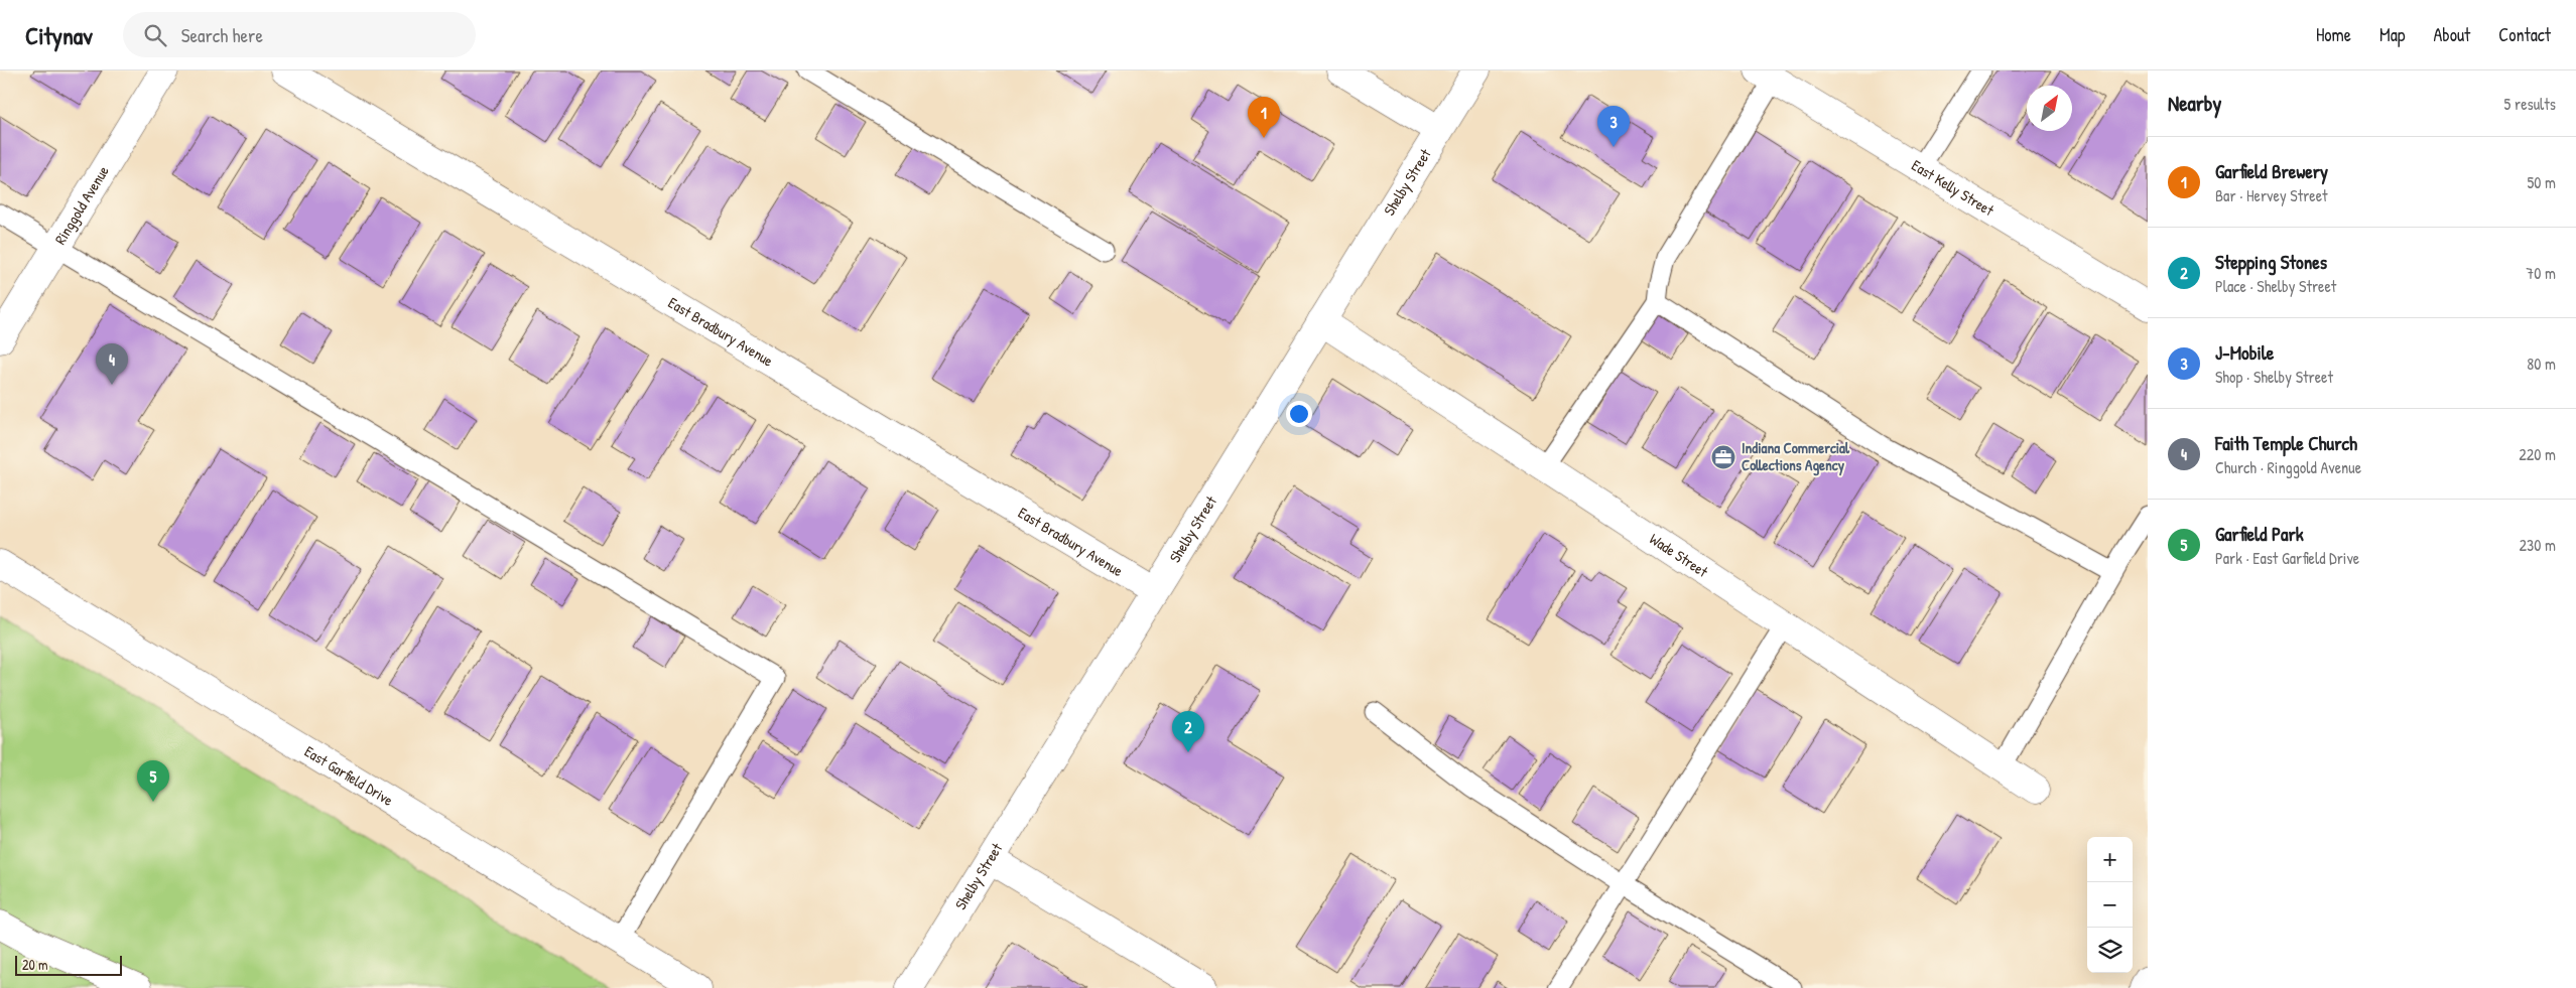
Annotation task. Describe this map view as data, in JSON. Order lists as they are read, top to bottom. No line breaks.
{"streets":{"main road":["Shelby Street","East Kelly Street","Ringgold Avenue","East Bradbury Avenue","Wade Street","East Garfield Drive"]},"crossings":[["Shelby Street","East Bradbury Avenue"],["Shelby Street","Wade Street"]],"places":{"office":["Indiana Commercial Collections Agency"]},"scale_bar":"20 m","north":"top right","page":{"header":"Citynav","search":"Search here","nav":["Home","Map","About","Contact"],"heading":["Nearby","5 results"],"pins":["1","3","4","2","5"],"list":[{"mark":"1","name":"Garfield Brewery","note":"Bar · Hervey Street","value":"50 m"},{"mark":"2","name":"Stepping Stones","note":"Place · Shelby Street","value":"70 m"},{"mark":"3","name":"J-Mobile","note":"Shop · Shelby Street","value":"80 m"},{"mark":"4","name":"Faith Temple Church","note":"Church · Ringgold Avenue","value":"220 m"},{"mark":"5","name":"Garfield Park","note":"Park · East Garfield Drive","value":"230 m"}],"map_buttons":["+","−"],"scale":"20 m"}}
